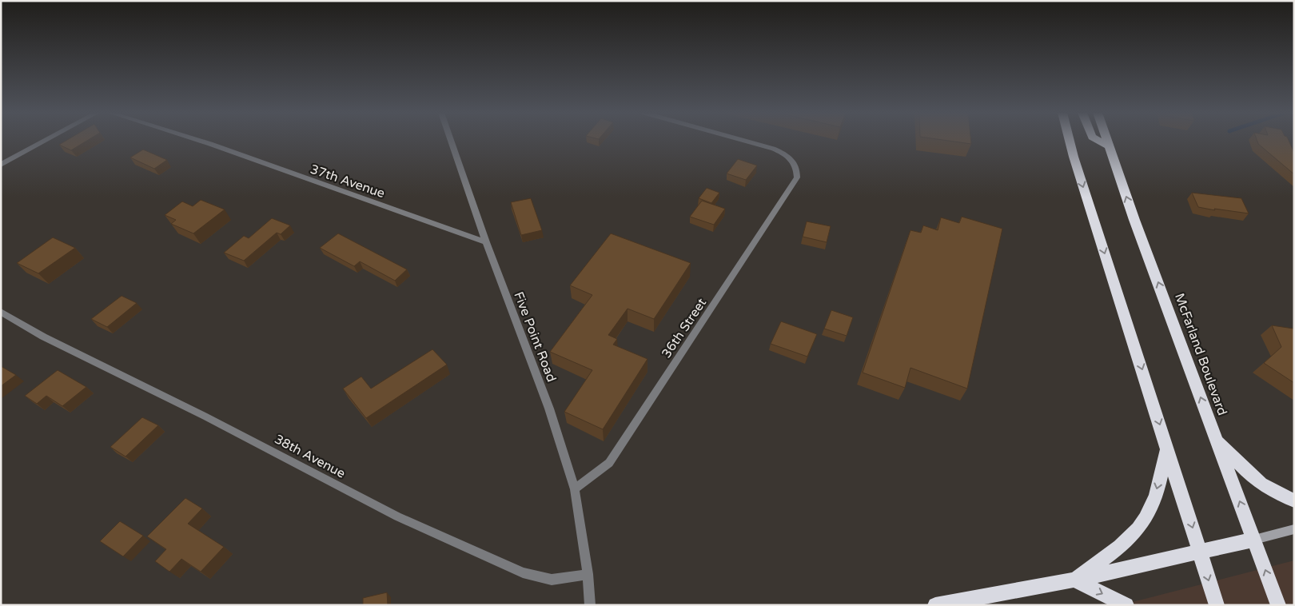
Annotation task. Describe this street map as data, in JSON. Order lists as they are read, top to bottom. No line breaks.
{"streets":{"highway":["McFarland Boulevard"],"street":["37th Avenue","36th Street","Five Point Road","38th Avenue"]},"crossings":[["37th Avenue","Five Point Road"],["36th Street","Five Point Road"],["Five Point Road","38th Avenue"]]}
